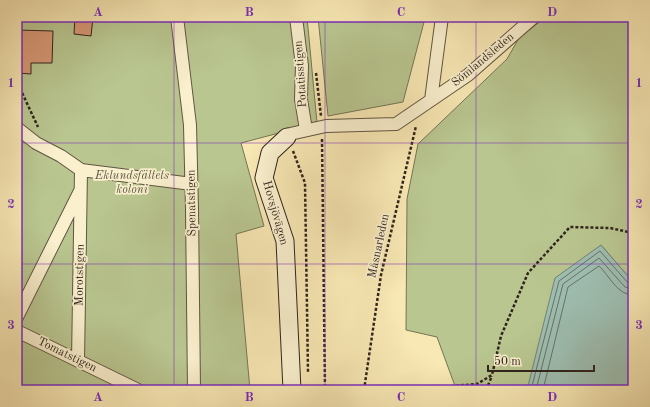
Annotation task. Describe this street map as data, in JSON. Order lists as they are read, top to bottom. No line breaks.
{"streets":{"street":["Sömlandsleden","Potatisstigen","Spenatstigen","Hovsjövägen","Morotstigen","Tomatstigen"],"path":["Måsnarleden"]},"crossings":[["Sömlandsleden","Hovsjövägen"],["Potatisstigen","Hovsjövägen"],["Hovsjövägen","Måsnarleden"],["Morotstigen","Tomatstigen"]],"parks":["Eklundsfältets koloni"],"scale_bar":"50 m","grid":{"columns":["A","B","C","D"],"rows":["1","2","3"]}}
